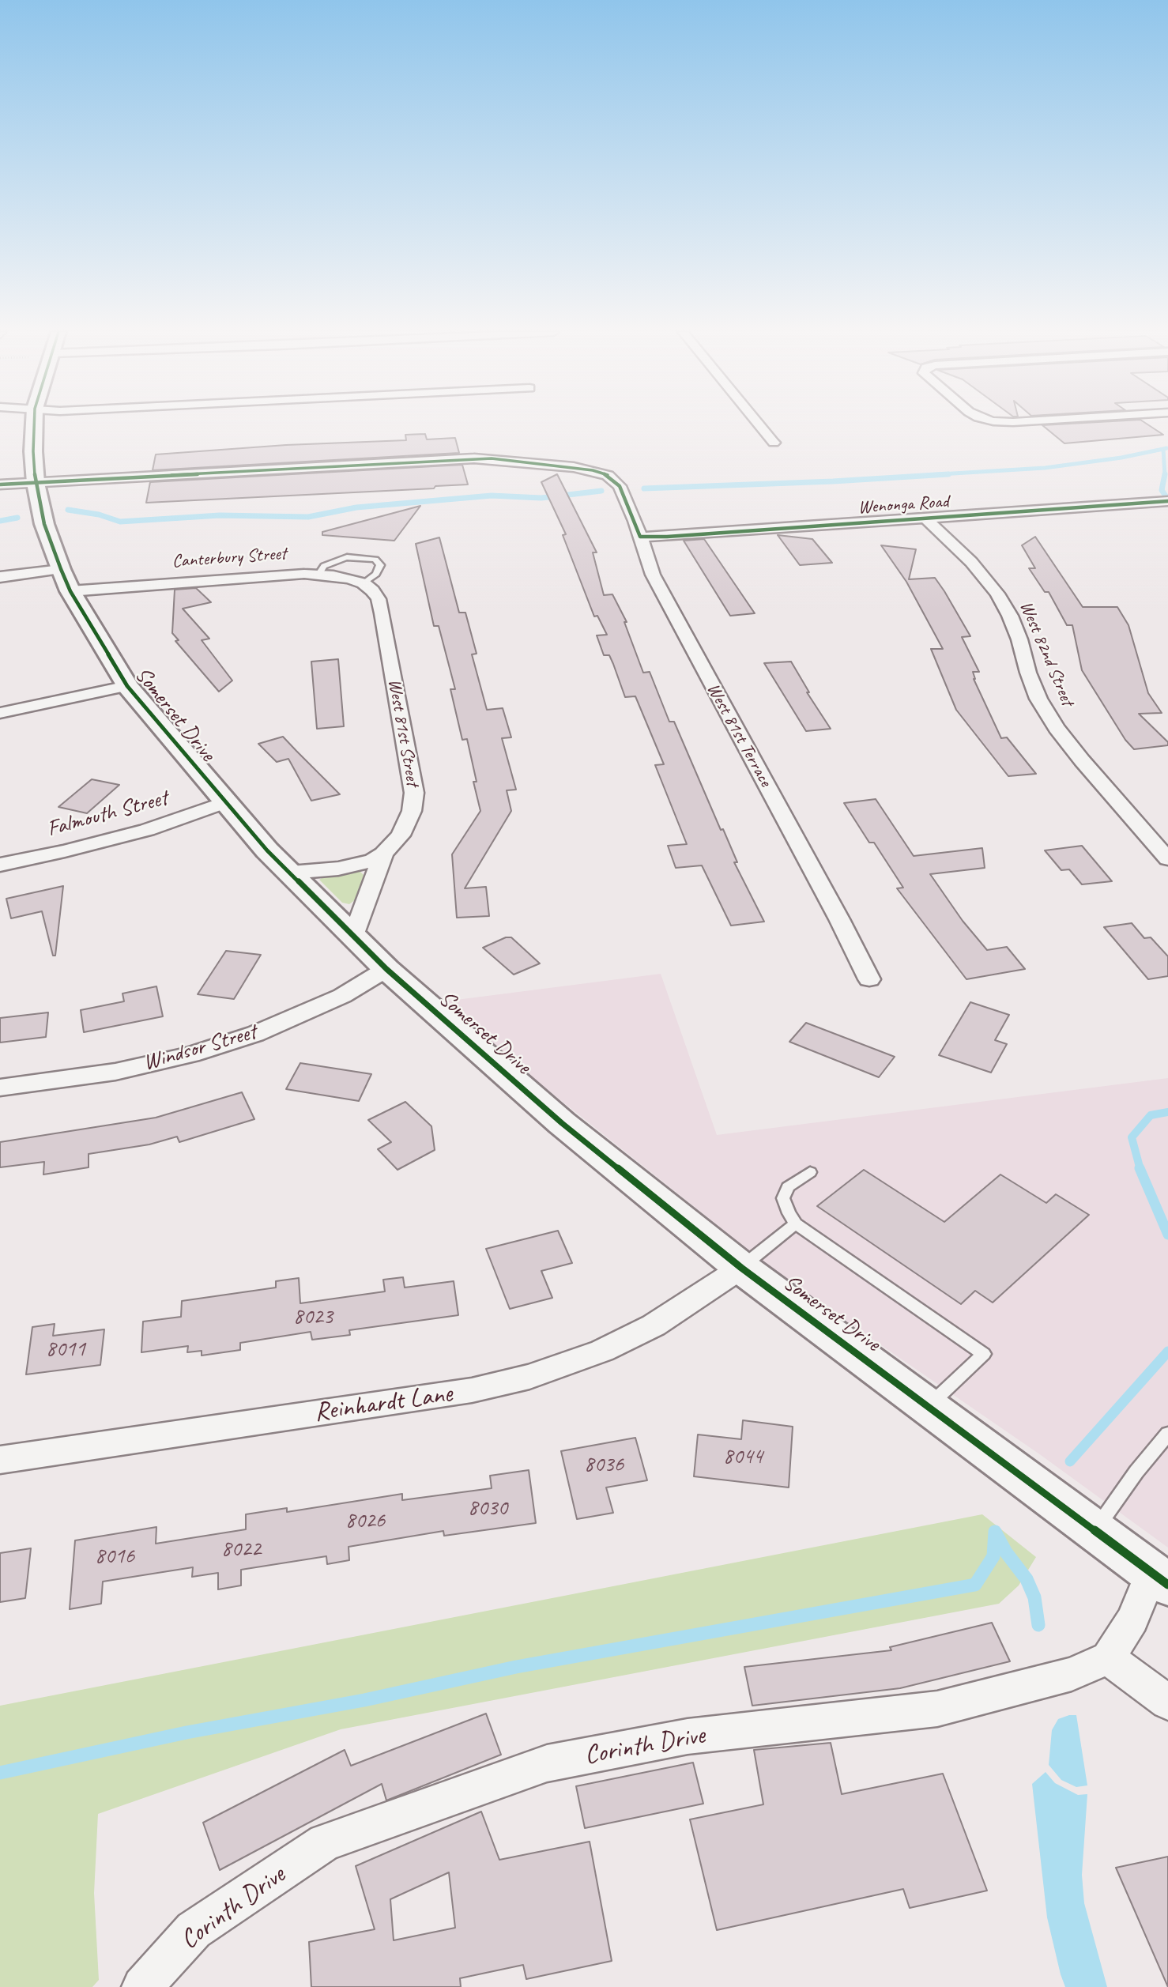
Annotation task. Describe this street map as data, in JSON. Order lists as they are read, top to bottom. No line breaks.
{"streets":{"street":["Wenonga Road","Canterbury Street","West 82nd Street","Somerset Drive","West 81st Street","West 81st Terrace","Falmouth Street","Windsor Street","Reinhardt Lane","Corinth Drive"]},"crossings":[["Wenonga Road","West 82nd Street"],["Wenonga Road","West 81st Terrace"],["Canterbury Street","Somerset Drive"],["Canterbury Street","West 81st Street"],["Somerset Drive","West 81st Street"],["Somerset Drive","West 81st Terrace"],["Somerset Drive","Falmouth Street"],["Somerset Drive","Windsor Street"],["Somerset Drive","Reinhardt Lane"]],"house_numbers":["8023","8011","8044","8036","8030","8026","8022","8016"]}
